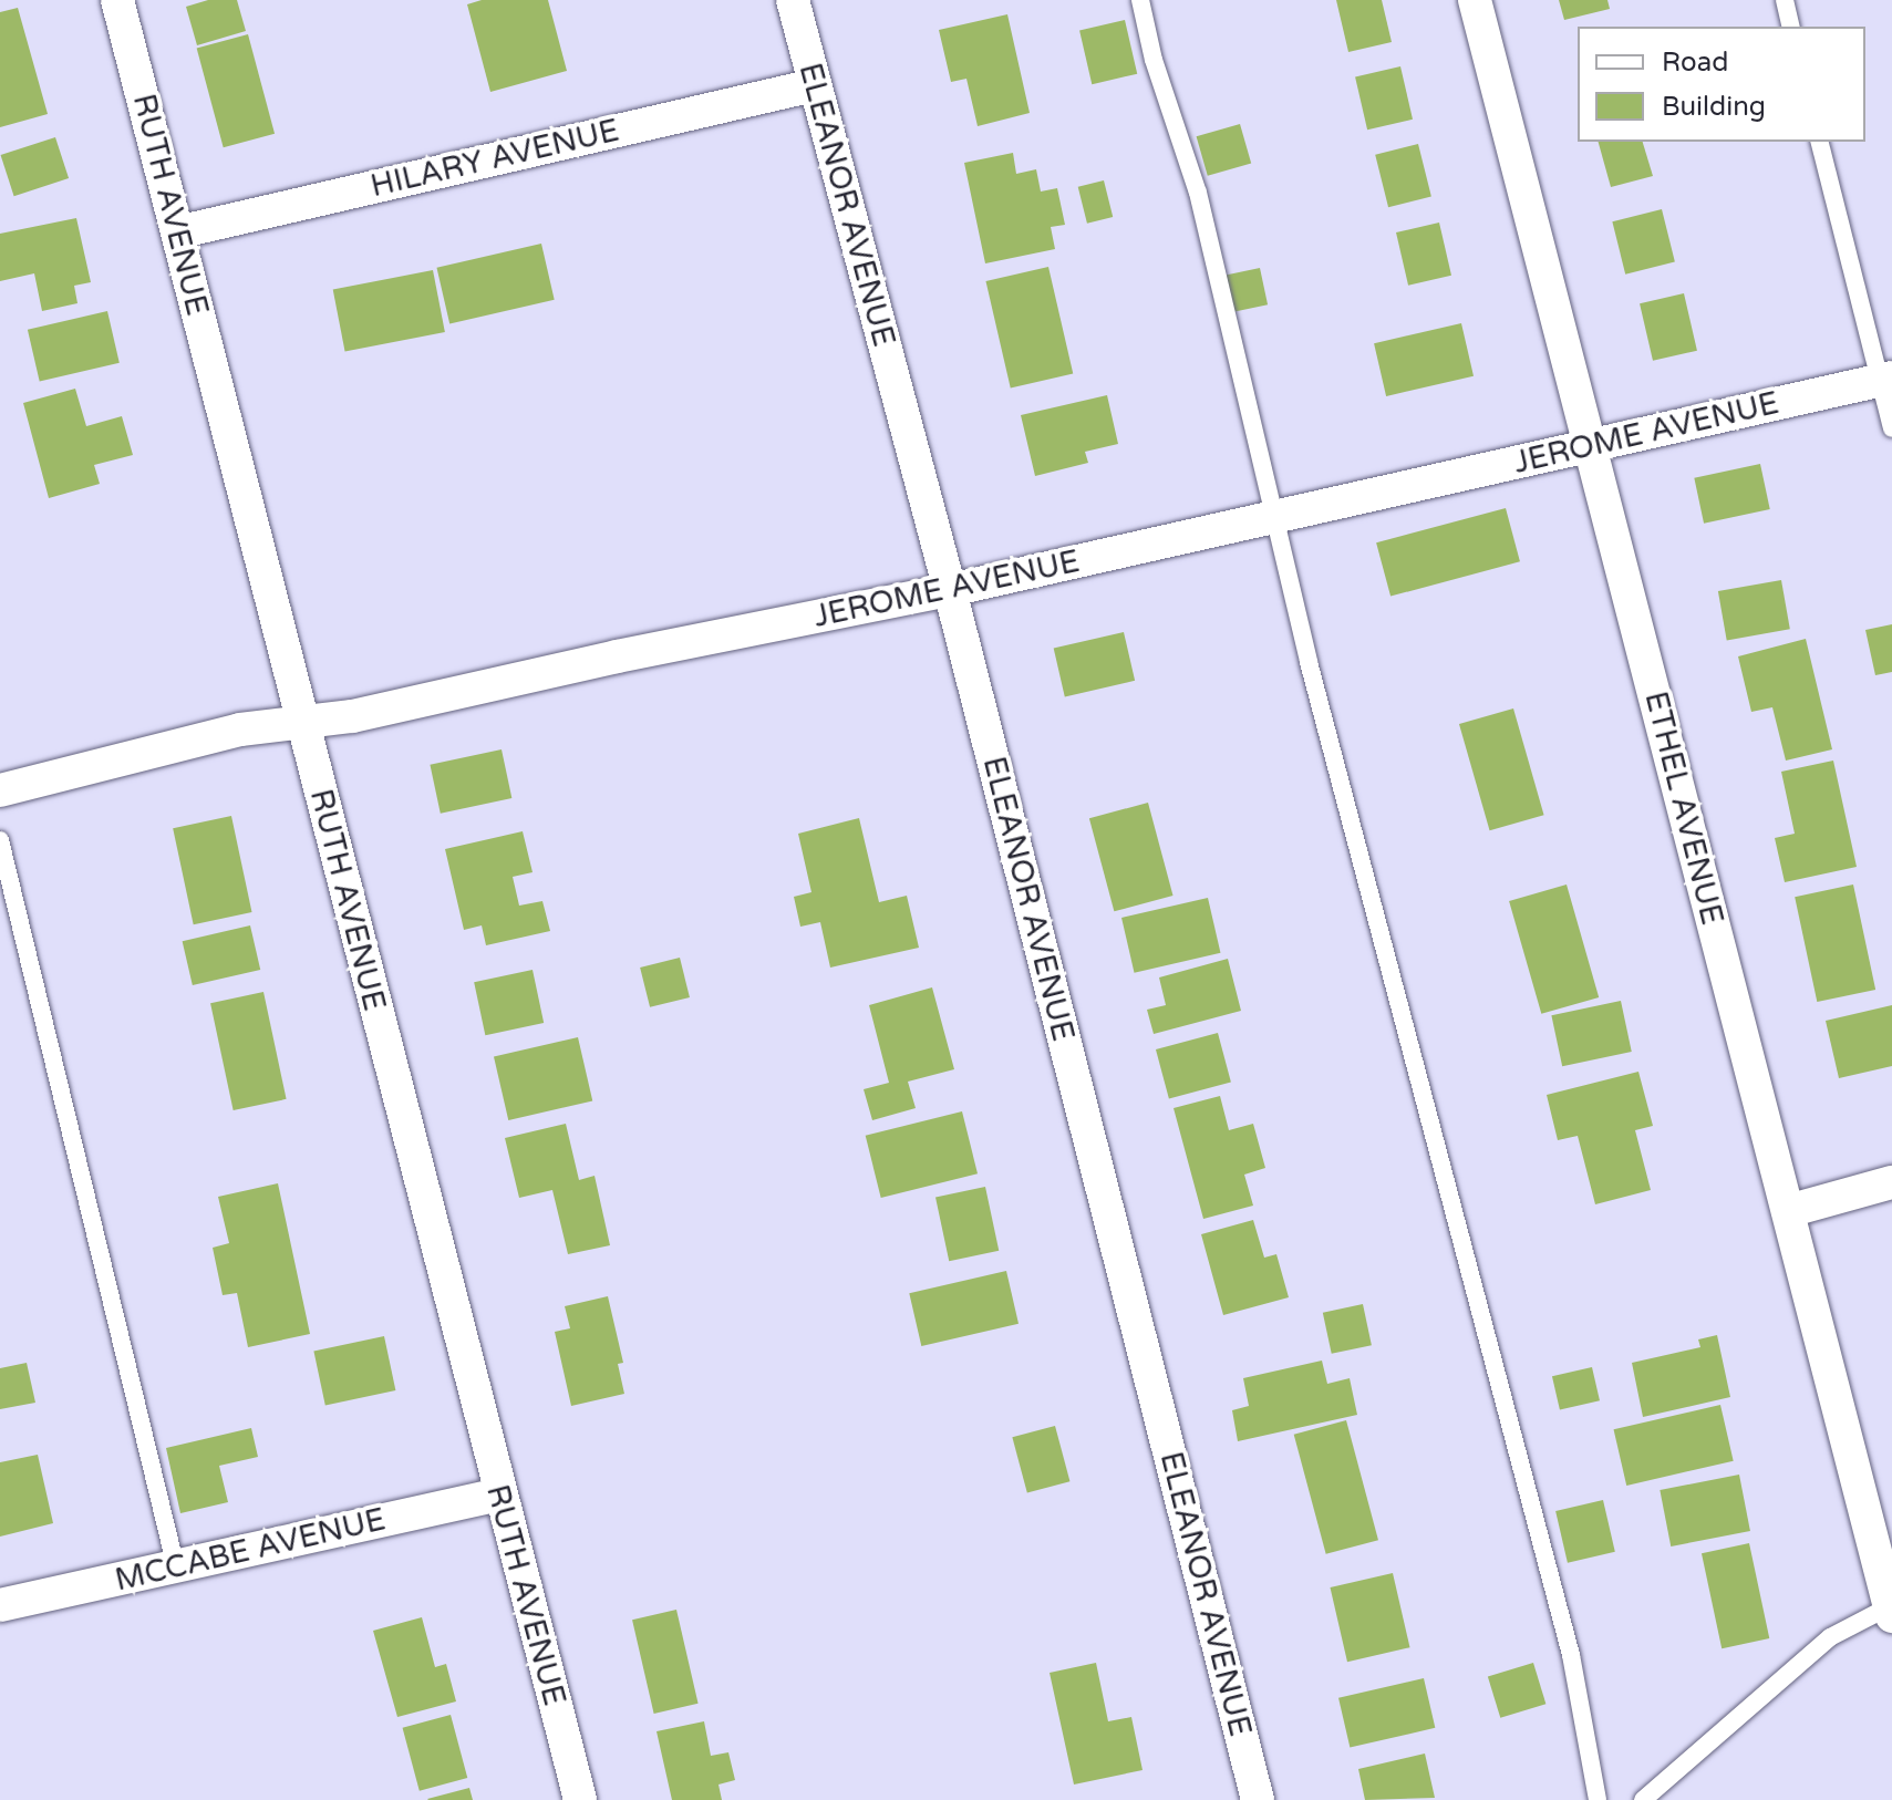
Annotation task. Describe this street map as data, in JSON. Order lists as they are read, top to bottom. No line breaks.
{"streets":{"street":["HILARY AVENUE","RUTH AVENUE","ELEANOR AVENUE","JEROME AVENUE","ETHEL AVENUE","MCCABE AVENUE"]},"crossings":[["HILARY AVENUE","RUTH AVENUE"],["HILARY AVENUE","ELEANOR AVENUE"],["RUTH AVENUE","JEROME AVENUE"],["RUTH AVENUE","MCCABE AVENUE"],["ELEANOR AVENUE","JEROME AVENUE"],["JEROME AVENUE","ETHEL AVENUE"]],"legend":["Road","Building"]}
